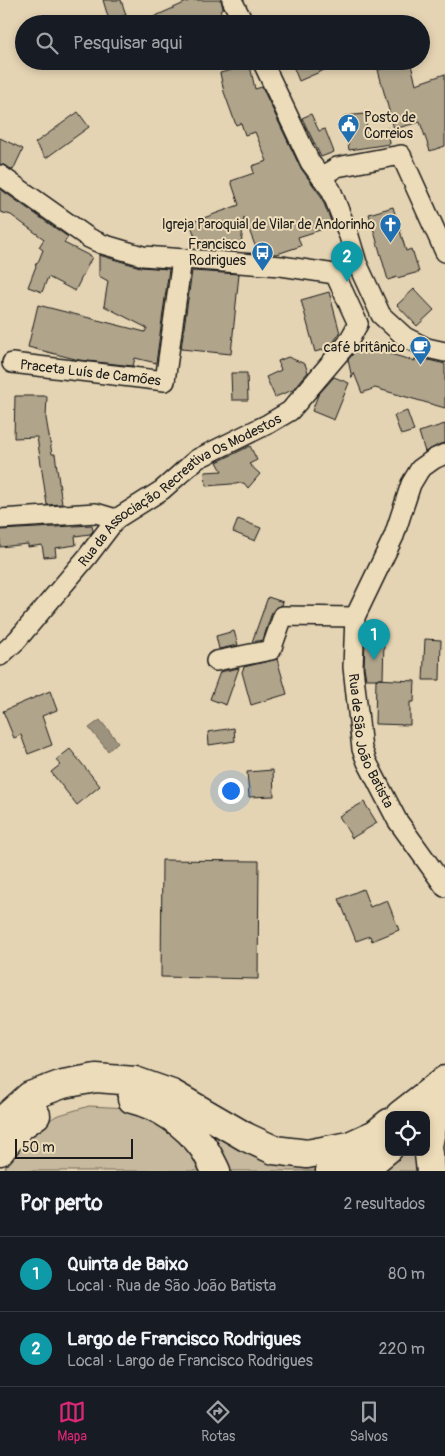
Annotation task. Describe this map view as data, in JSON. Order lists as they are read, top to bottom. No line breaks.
{"streets":{"street":["Praceta Luís de Camões","Rua da Associação Recreativa Os Modestos","Rua de São João Batista"]},"places":{"public building":["Posto de Correios"],"church":["Igreja Paroquial de Vilar de Andorinho"],"bus stop":["Francisco Rodrigues"],"cafe":["café britânico"]},"scale_bar":"50 m","page":{"search":"Pesquisar aqui","pins":["2","1"],"scale":"50 m","heading":["Por perto","2 resultados"],"list":[{"mark":"1","name":"Quinta de Baixo","note":"Local · Rua de São João Batista","value":"80 m"},{"mark":"2","name":"Largo de Francisco Rodrigues","note":"Local · Largo de Francisco Rodrigues","value":"220 m"}],"nav":["Mapa","Rotas","Salvos"]}}
